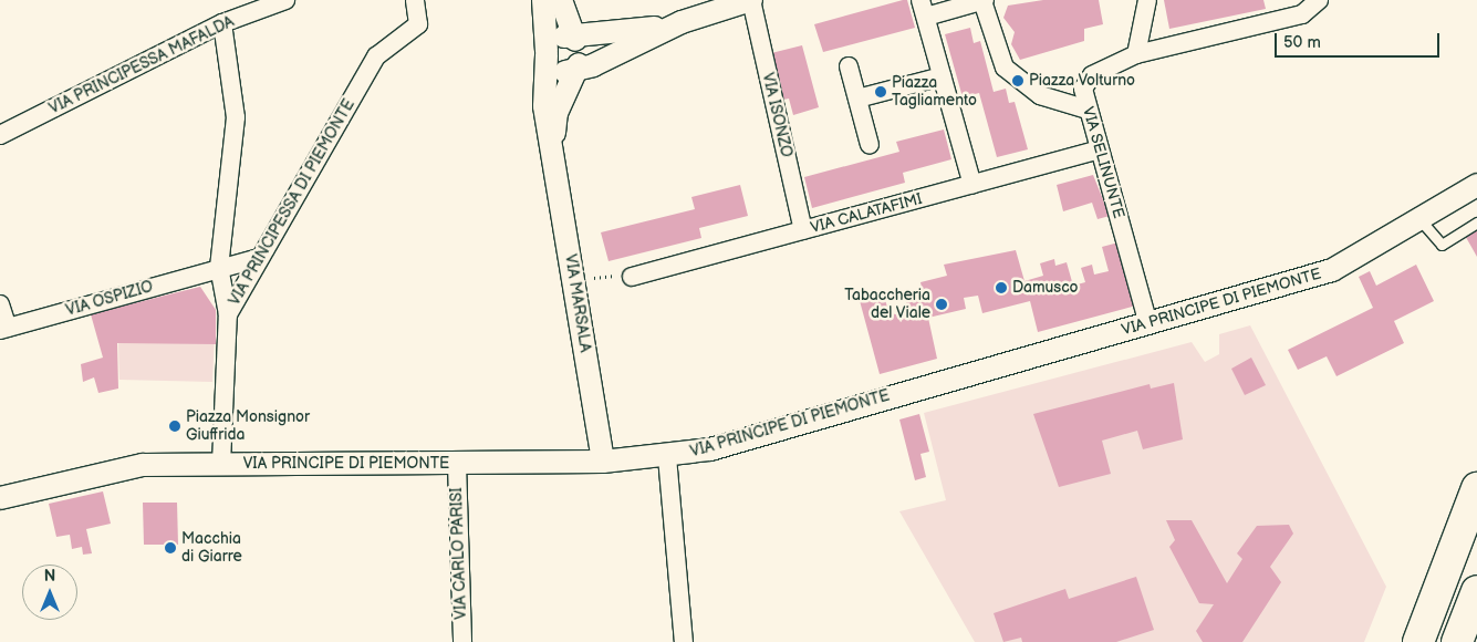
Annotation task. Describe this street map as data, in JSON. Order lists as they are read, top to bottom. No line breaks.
{"streets":{"street":["VIA PRINCIPESSA MAFALDA","VIA ISONZO","VIA SELINUNTE","VIA PRINCIPESSA DI PIEMONTE","VIA CALATAFIMI","VIA OSPIZIO","VIA PRINCIPE DI PIEMONTE","VIA MARSALA","VIA CARLO PARISI"]},"crossings":[["VIA ISONZO","VIA CALATAFIMI"],["VIA SELINUNTE","VIA CALATAFIMI"],["VIA SELINUNTE","VIA PRINCIPE DI PIEMONTE"],["VIA PRINCIPESSA DI PIEMONTE","VIA OSPIZIO"],["VIA PRINCIPESSA DI PIEMONTE","VIA PRINCIPE DI PIEMONTE"],["VIA PRINCIPE DI PIEMONTE","VIA MARSALA"],["VIA PRINCIPE DI PIEMONTE","VIA CARLO PARISI"]],"places":["Piazza Volturno","Piazza Tagliamento","Damusco","Tabaccheria del Viale","Piazza Monsignor Giuffrida","Macchia di Giarre"],"scale_bar":"50 m","north":"top"}
